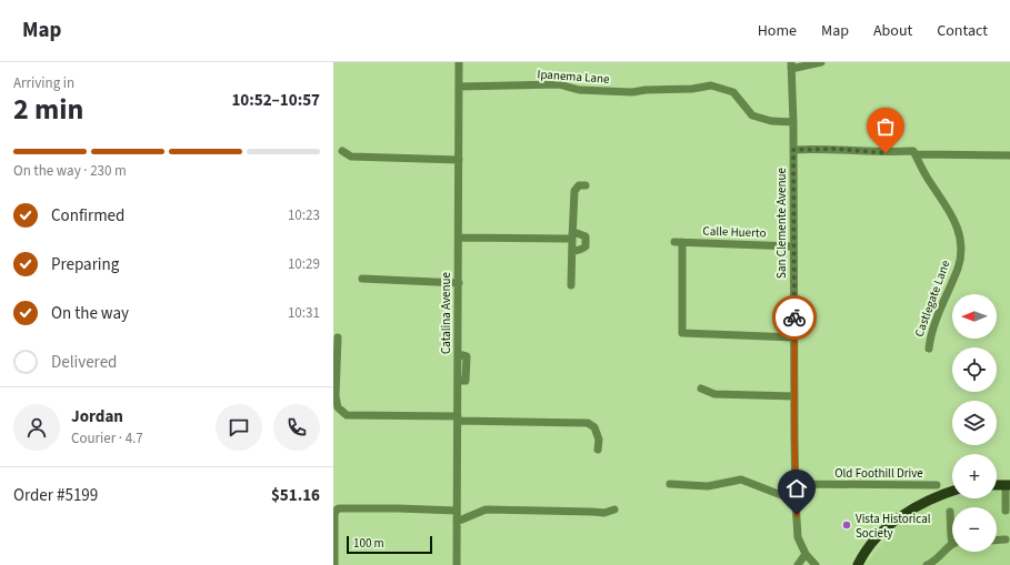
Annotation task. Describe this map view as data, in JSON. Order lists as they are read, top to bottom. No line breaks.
{"streets":{"street":["Ipanema Lane","San Clemente Avenue","Calle Huerto","Castlegate Lane","Catalina Avenue","Old Foothill Drive"]},"crossings":[["Ipanema Lane","San Clemente Avenue"],["Ipanema Lane","Catalina Avenue"],["San Clemente Avenue","Calle Huerto"],["San Clemente Avenue","Old Foothill Drive"]],"places":["Vista Historical Society"],"scale_bar":"100 m","north":"left","page":{"header":"Map","nav":["Home","Map","About","Contact"],"heading":["2 min","Arriving in","10:52–10:57"],"panel":["Jordan","Courier · 4.7","Order #5199","$51.16"],"bar":"On the way · 230 m","list":[["Confirmed","10:23"],["Preparing","10:29"],["On the way","10:31"],"Delivered"],"map_buttons":["+","−"],"scale":"100 m"}}
